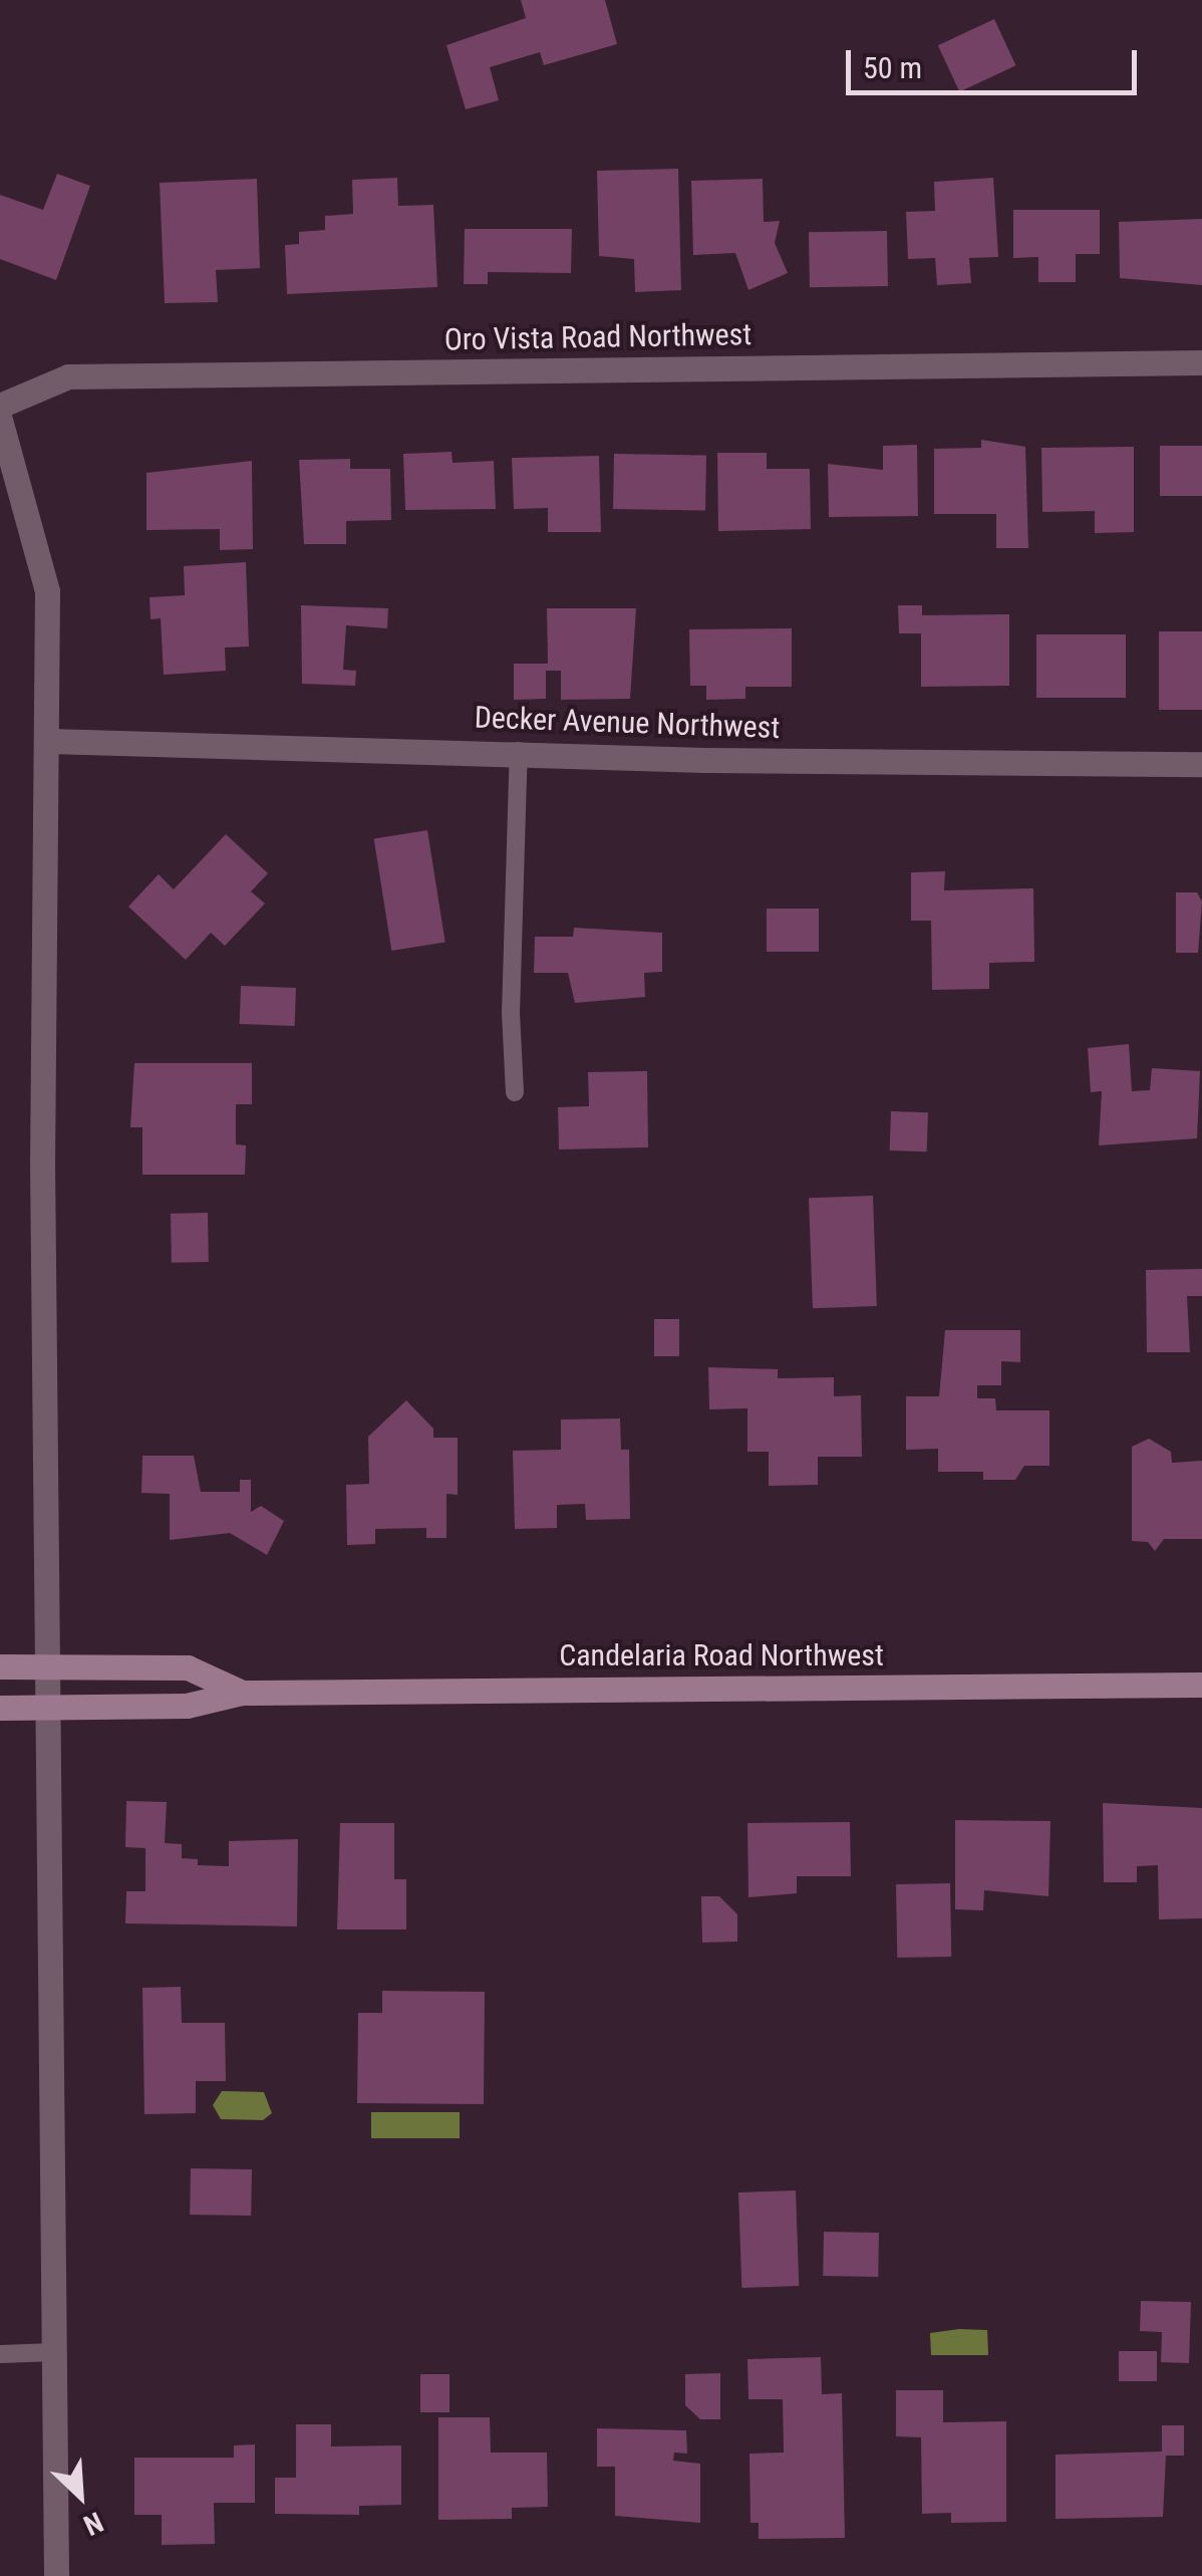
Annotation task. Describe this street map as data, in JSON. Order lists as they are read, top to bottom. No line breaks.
{"streets":{"street":["Oro Vista Road Northwest","Decker Avenue Northwest","Candelaria Road Northwest"]},"scale_bar":"50 m","north":"bottom right"}
